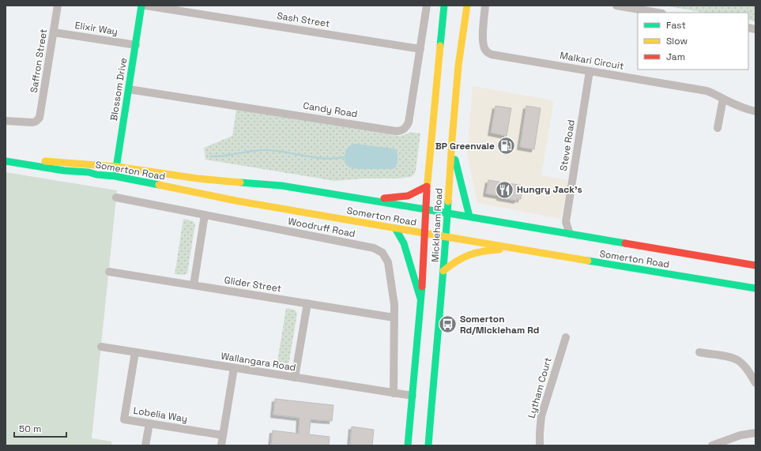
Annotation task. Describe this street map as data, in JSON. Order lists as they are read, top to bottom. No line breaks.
{"streets":{"main road":["Blossom Drive","Somerton Road","Mickleham Road"],"street":["Sash Street","Elixir Way","Saffron Street","Malkari Circuit","Candy Road","Steve Road","Woodruff Road","Glider Street","Wallangara Road","Lytham Court","Lobelia Way"]},"crossings":[["Sash Street","Candy Road"],["Elixir Way","Saffron Street"],["Elixir Way","Blossom Drive"],["Malkari Circuit","Steve Road"],["Blossom Drive","Candy Road"],["Blossom Drive","Somerton Road"],["Somerton Road","Mickleham Road"],["Mickleham Road","Wallangara Road"],["Woodruff Road","Glider Street"],["Woodruff Road","Wallangara Road"],["Wallangara Road","Lobelia Way"]],"places":{"fuel station":["BP Greenvale"],"restaurant":["Hungry Jack's"],"bus stop":["Somerton Rd/Mickleham Rd"]},"legend":["Fast","Slow","Jam"],"scale_bar":"50 m"}
